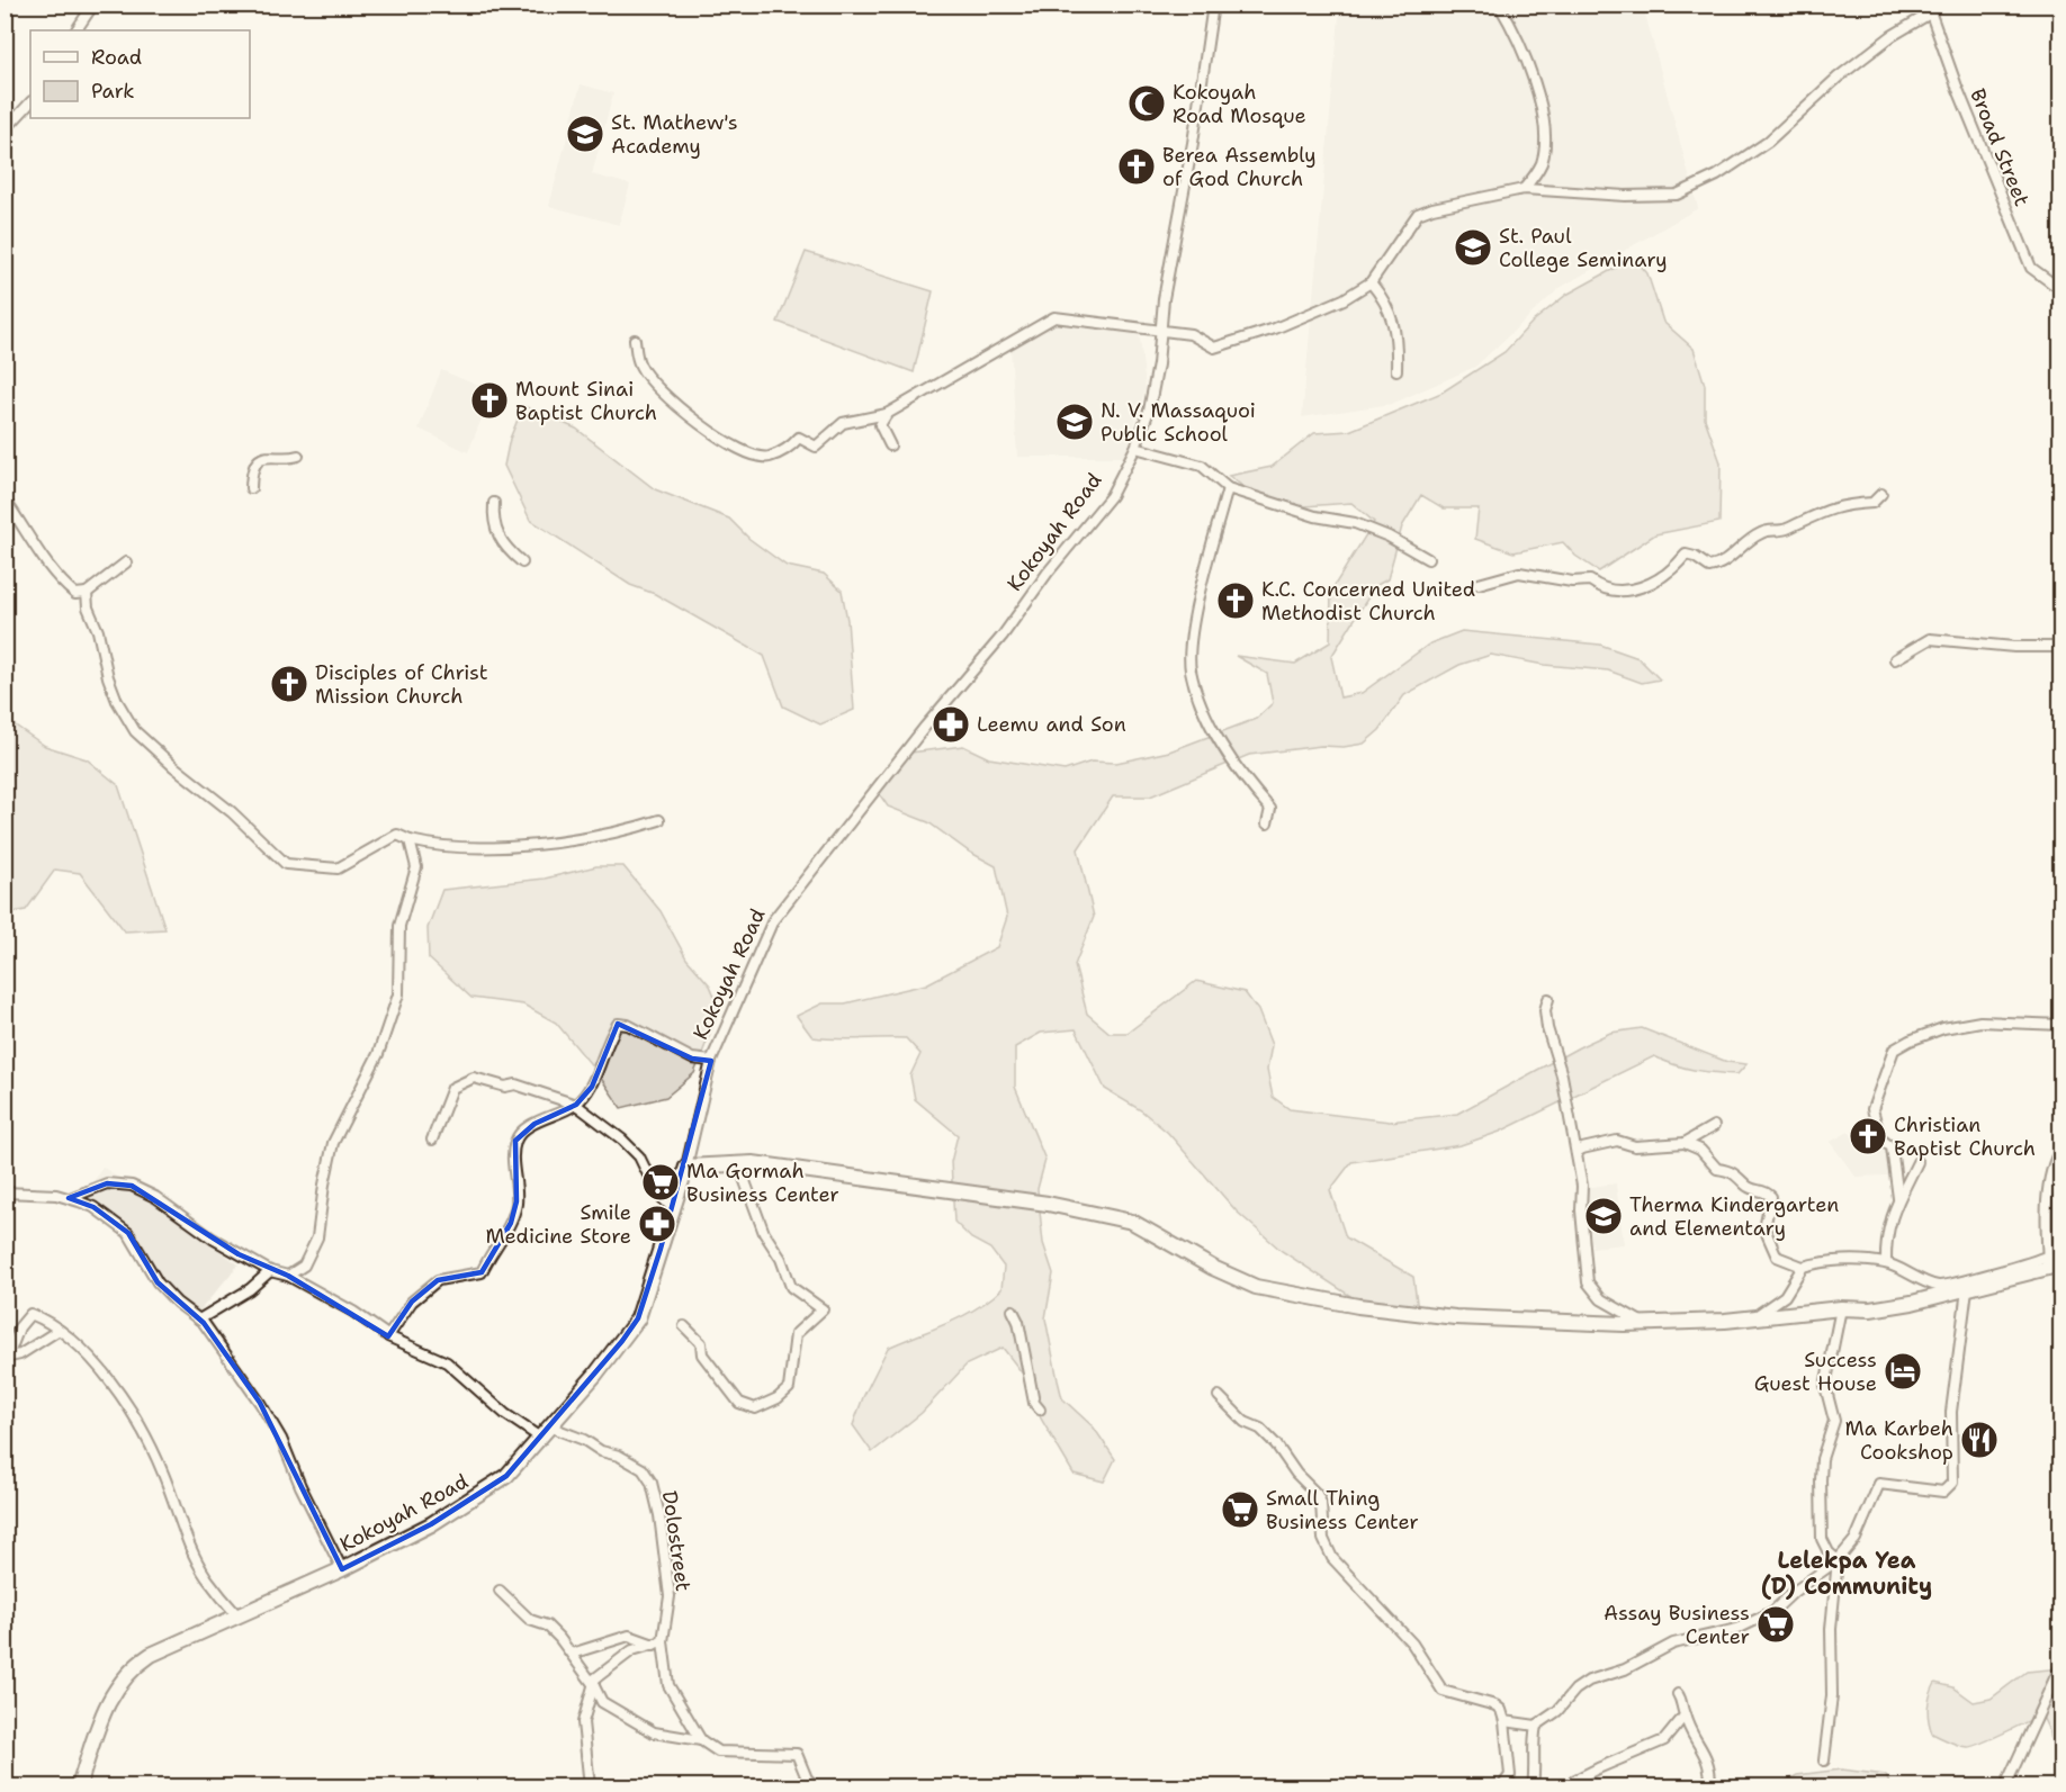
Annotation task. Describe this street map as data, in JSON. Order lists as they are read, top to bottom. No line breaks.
{"streets":{"main road":["Kokoyah Road"],"street":["Broad Street","Dolostreet"]},"crossings":[["Kokoyah Road","Dolostreet"]],"districts":["Lelekpa Yea (D) Community"],"places":{"mosque":["Kokoyah Road Mosque"],"school or university":["St. Mathew's Academy","St. Paul College Seminary","N. V. Massaquoi Public School","Therma Kindergarten and Elementary"],"church":["Berea Assembly of God Church","Mount Sinai Baptist Church","K.C. Concerned United Methodist Church","Disciples of Christ Mission Church","Christian Baptist Church"],"pharmacy":["Leemu and Son","Smile Medicine Store"],"supermarket":["Ma Gormah Business Center","Small Thing Business Center","Assay Business Center"],"hotel":["Success Guest House"],"restaurant":["Ma Karbeh Cookshop"]},"legend":["Road","Park"]}
